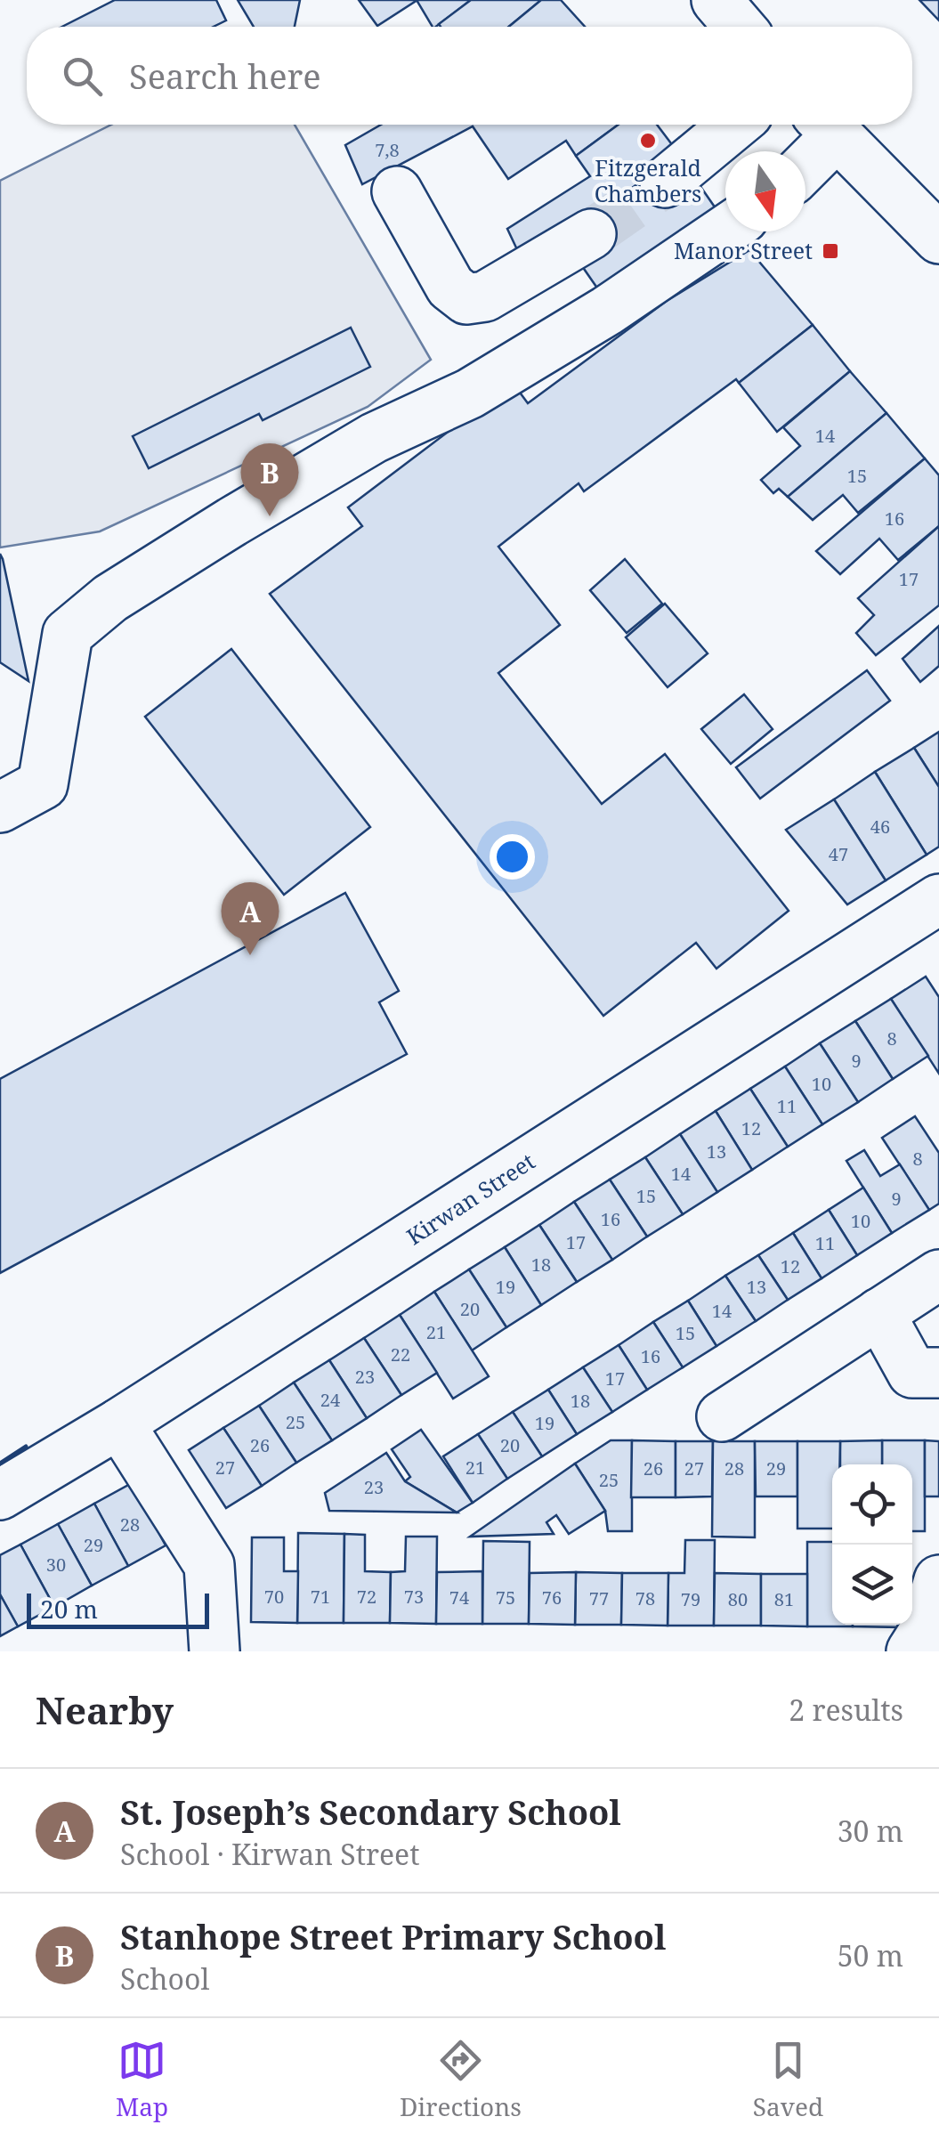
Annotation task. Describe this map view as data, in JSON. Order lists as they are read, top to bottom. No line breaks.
{"streets":{"street":["Kirwan Street"]},"places":{"other":["Fitzgerald Chambers"],"transit":["Manor Street"]},"house_numbers":["7,8","14","15","16","17","46","47","8","9","10","11","12","13","8","14","15","9","16","10","17","11","18","12","19","13","20","14","21","15","22","16","23","17","24","18","25","19","26","20","27","21","26","27","28","29","25","23","28","29","30","70","71","72","73","74","75","76","77","78","79","80","81"],"scale_bar":"20 m","north":"bottom","page":{"search":"Search here","pins":["B","A"],"scale":"20 m","heading":["Nearby","2 results"],"list":[{"mark":"A","name":"St. Joseph’s Secondary School","note":"School · Kirwan Street","value":"30 m"},{"mark":"B","name":"Stanhope Street Primary School","note":"School","value":"50 m"}],"nav":["Map","Directions","Saved"]}}
